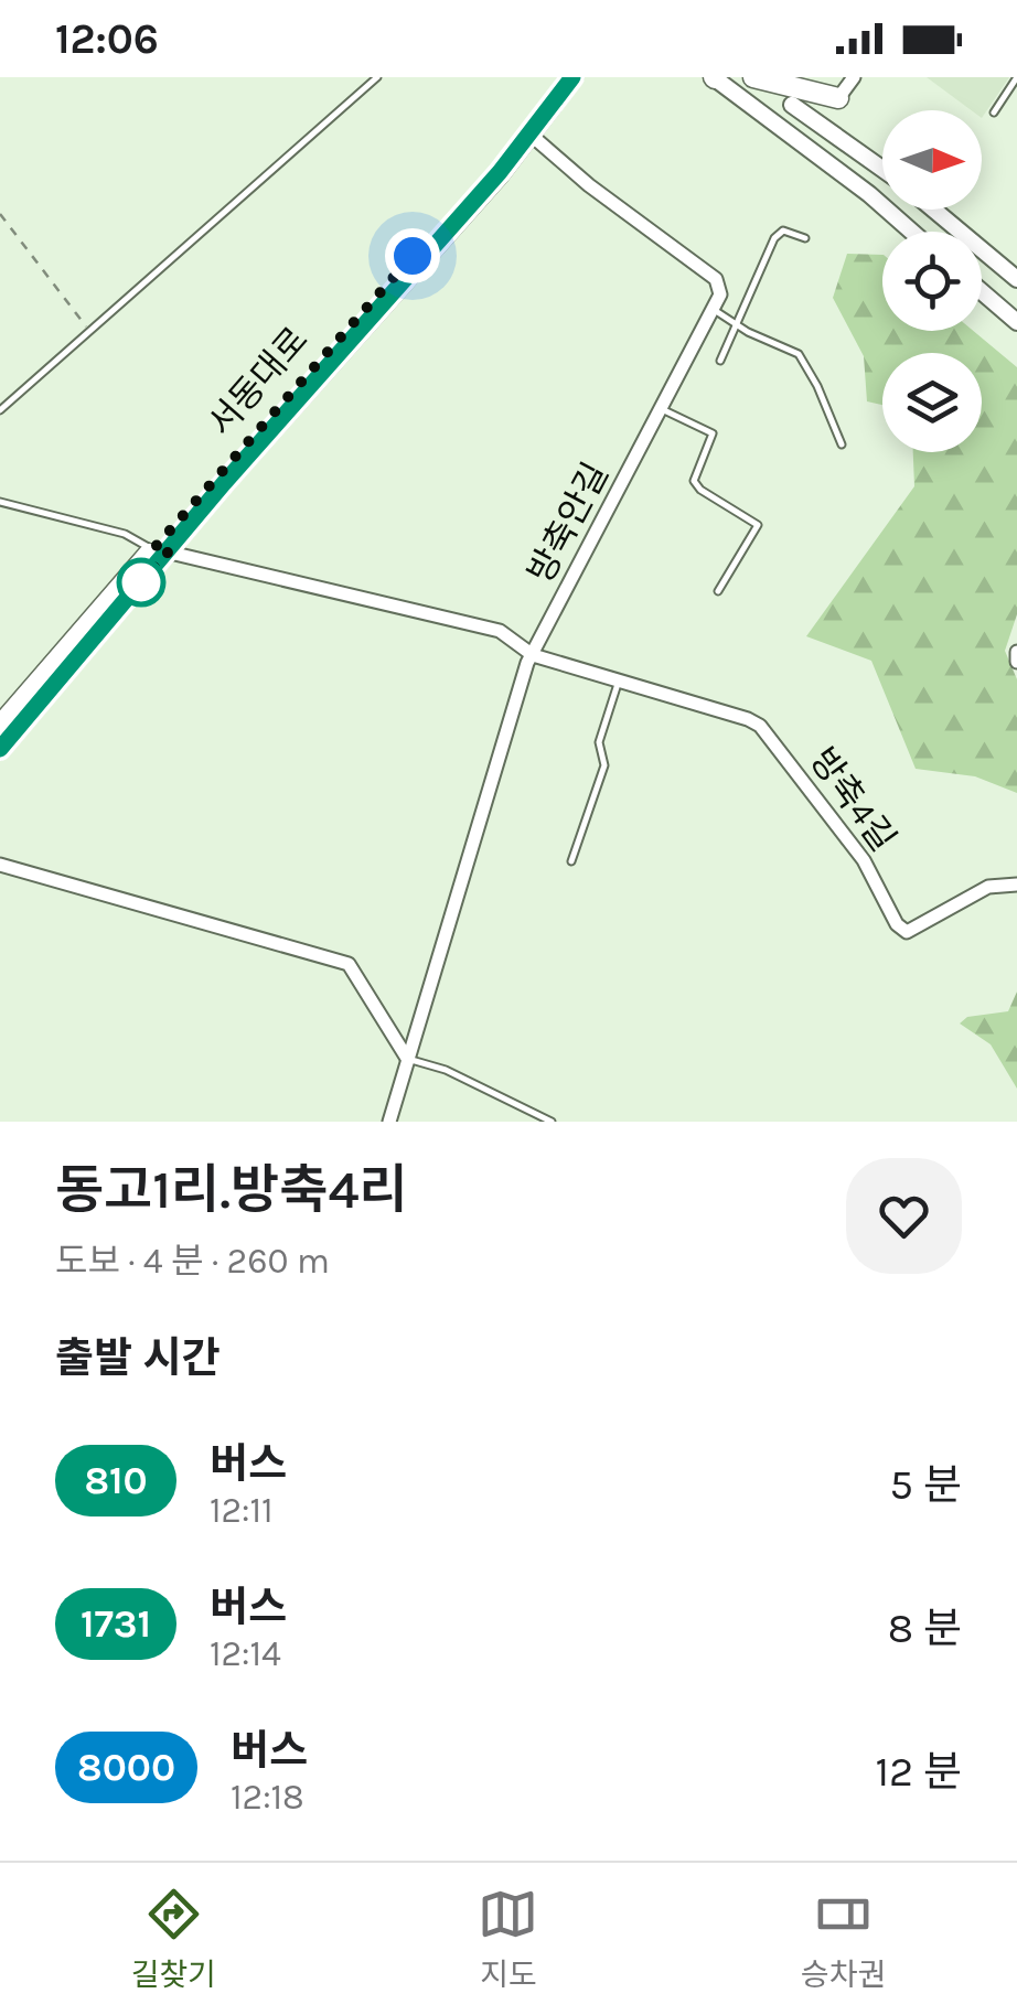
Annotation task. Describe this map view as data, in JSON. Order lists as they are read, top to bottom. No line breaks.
{"streets":{"main road":["서동대로"],"street":["방축안길","방축4길"]},"crossings":[["서동대로","방축4길"],["방축안길","방축4길"]],"lines":["bus line 810"],"north":"right","page":{"status":"12:06","heading":[["동고1리.방축4리","도보 · 4 분 · 260 m"],"출발 시간"],"list":[{"mark":"810","name":"버스","note":"12:11","value":"5 분"},{"mark":"1731","name":"버스","note":"12:14","value":"8 분"},{"mark":"8000","name":"버스","note":"12:18","value":"12 분"}],"tabs":["길찾기","지도","승차권"]}}
